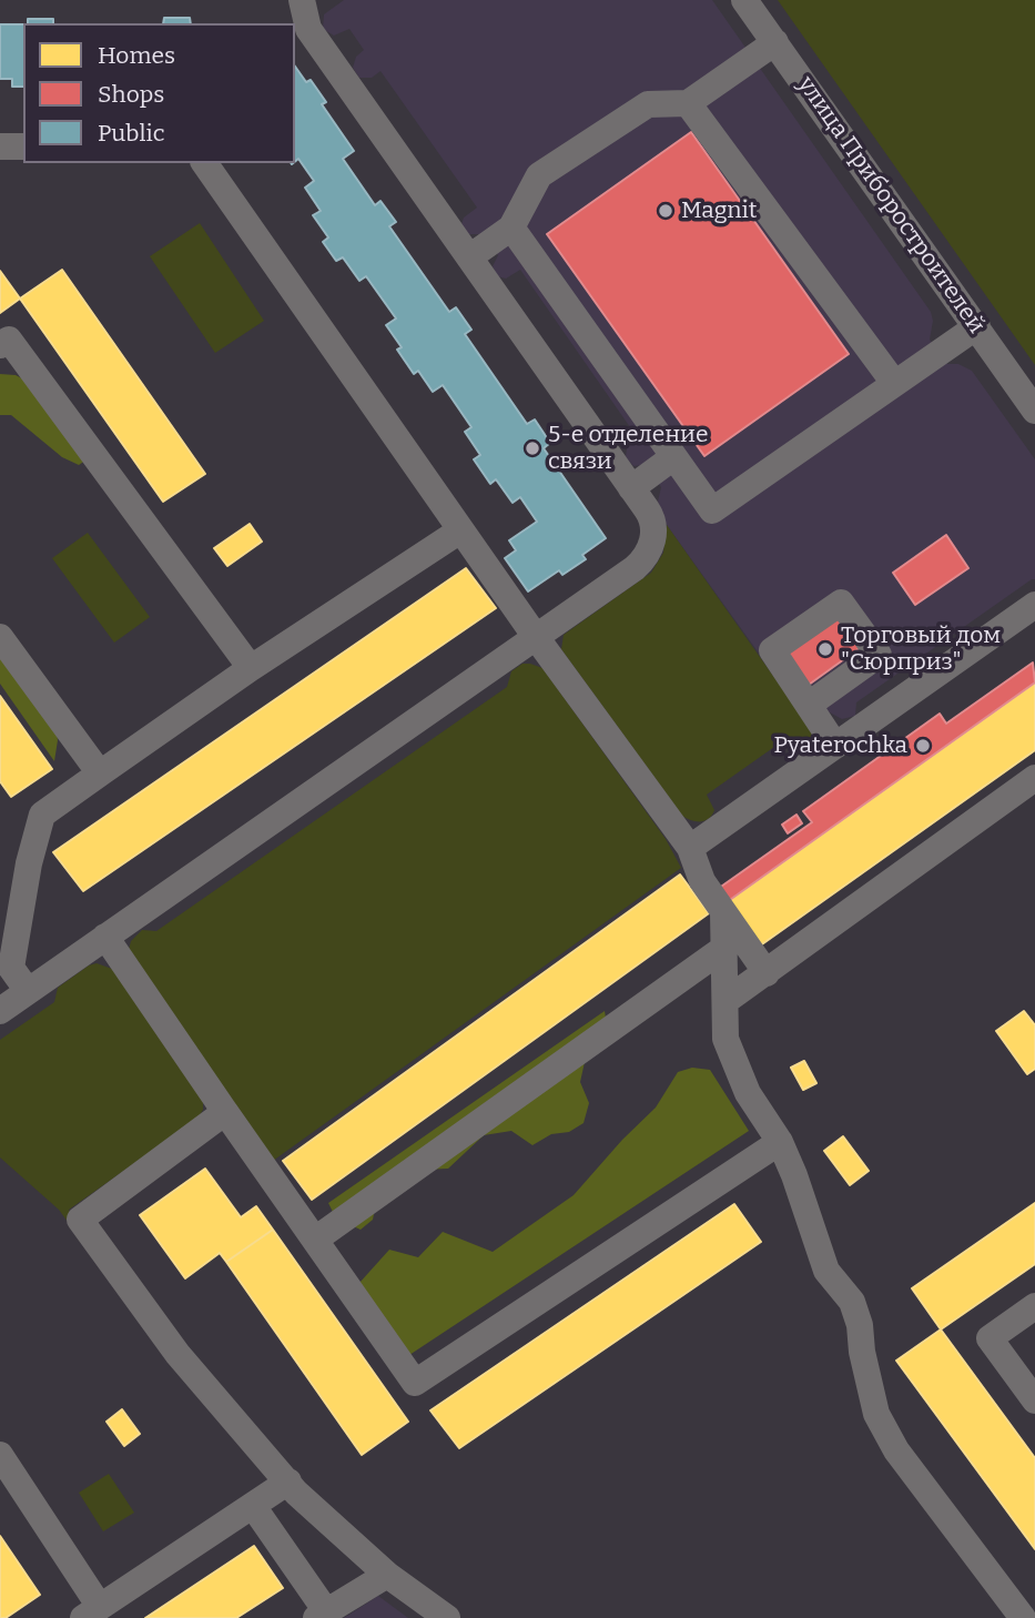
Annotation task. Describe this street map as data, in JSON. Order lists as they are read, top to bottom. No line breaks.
{"streets":{"street":["улица Приборостроителей"]},"places":["Magnit","5-е отделение связи","Торговый дом \"Сюрприз\"","Pyaterochka"],"legend":["Homes","Shops","Public"]}
